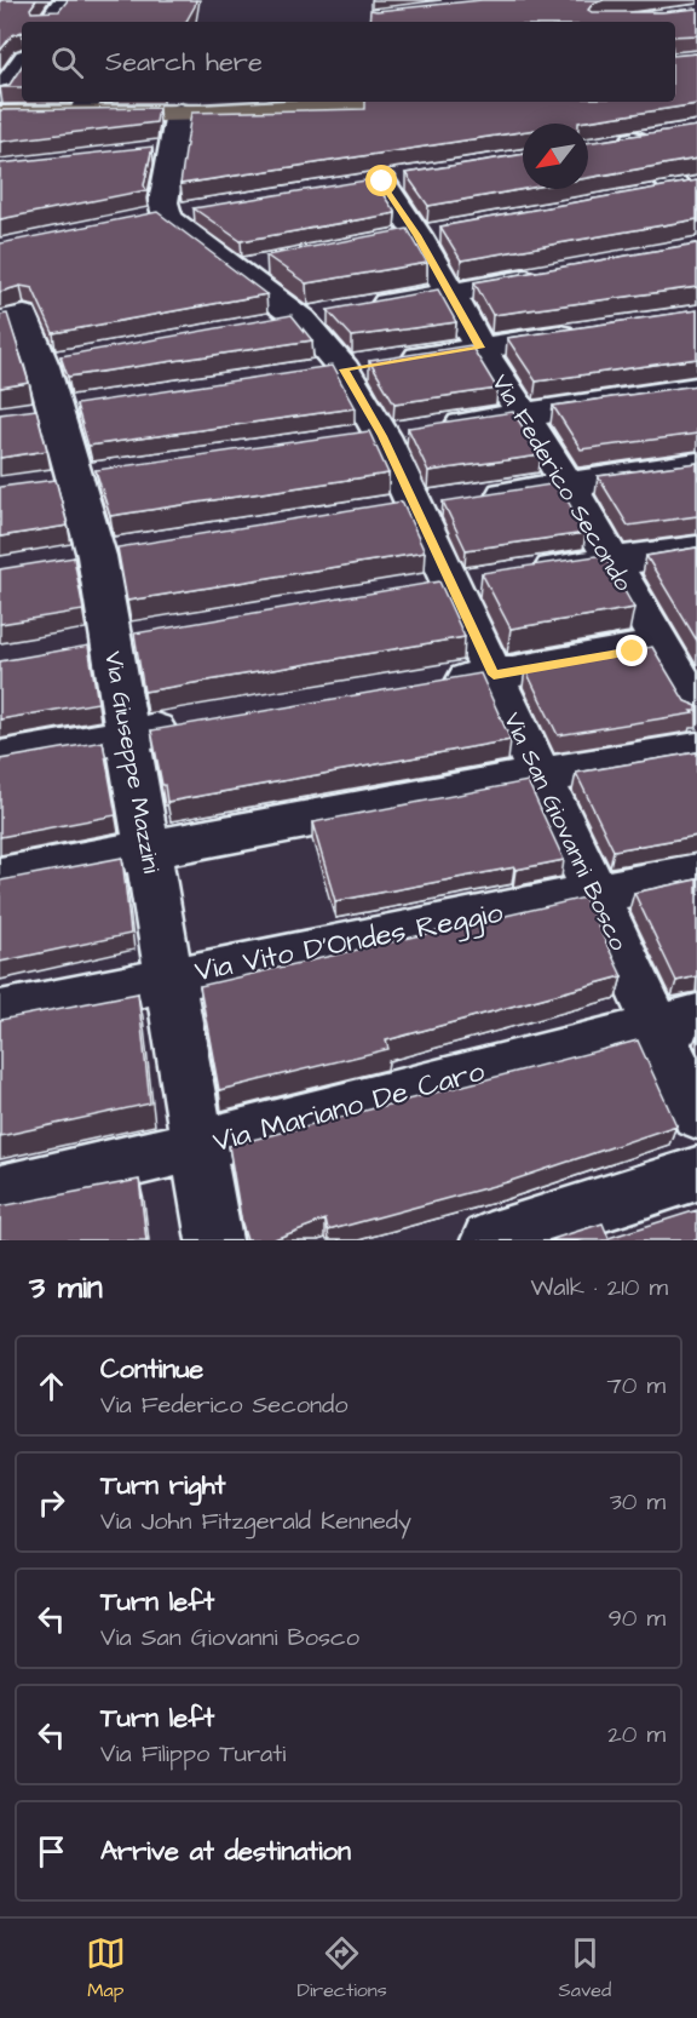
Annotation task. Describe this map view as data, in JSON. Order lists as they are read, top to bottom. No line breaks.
{"streets":{"street":["Via Federico Secondo","Via Giuseppe Mazzini","Via San Giovanni Bosco","Via Vito D'Ondes Reggio","Via Mariano De Caro"]},"crossings":[["Via Giuseppe Mazzini","Via Vito D'Ondes Reggio"],["Via Giuseppe Mazzini","Via Mariano De Caro"],["Via San Giovanni Bosco","Via Vito D'Ondes Reggio"],["Via San Giovanni Bosco","Via Mariano De Caro"]],"north":"bottom left","page":{"search":"Search here","heading":["3 min","Walk · 210 m"],"list":[["Continue","Via Federico Secondo","70 m"],["Turn right","Via John Fitzgerald Kennedy","30 m"],["Turn left","Via San Giovanni Bosco","90 m"],["Turn left","Via Filippo Turati","20 m"],"Arrive at destination"],"nav":["Map","Directions","Saved"]}}
